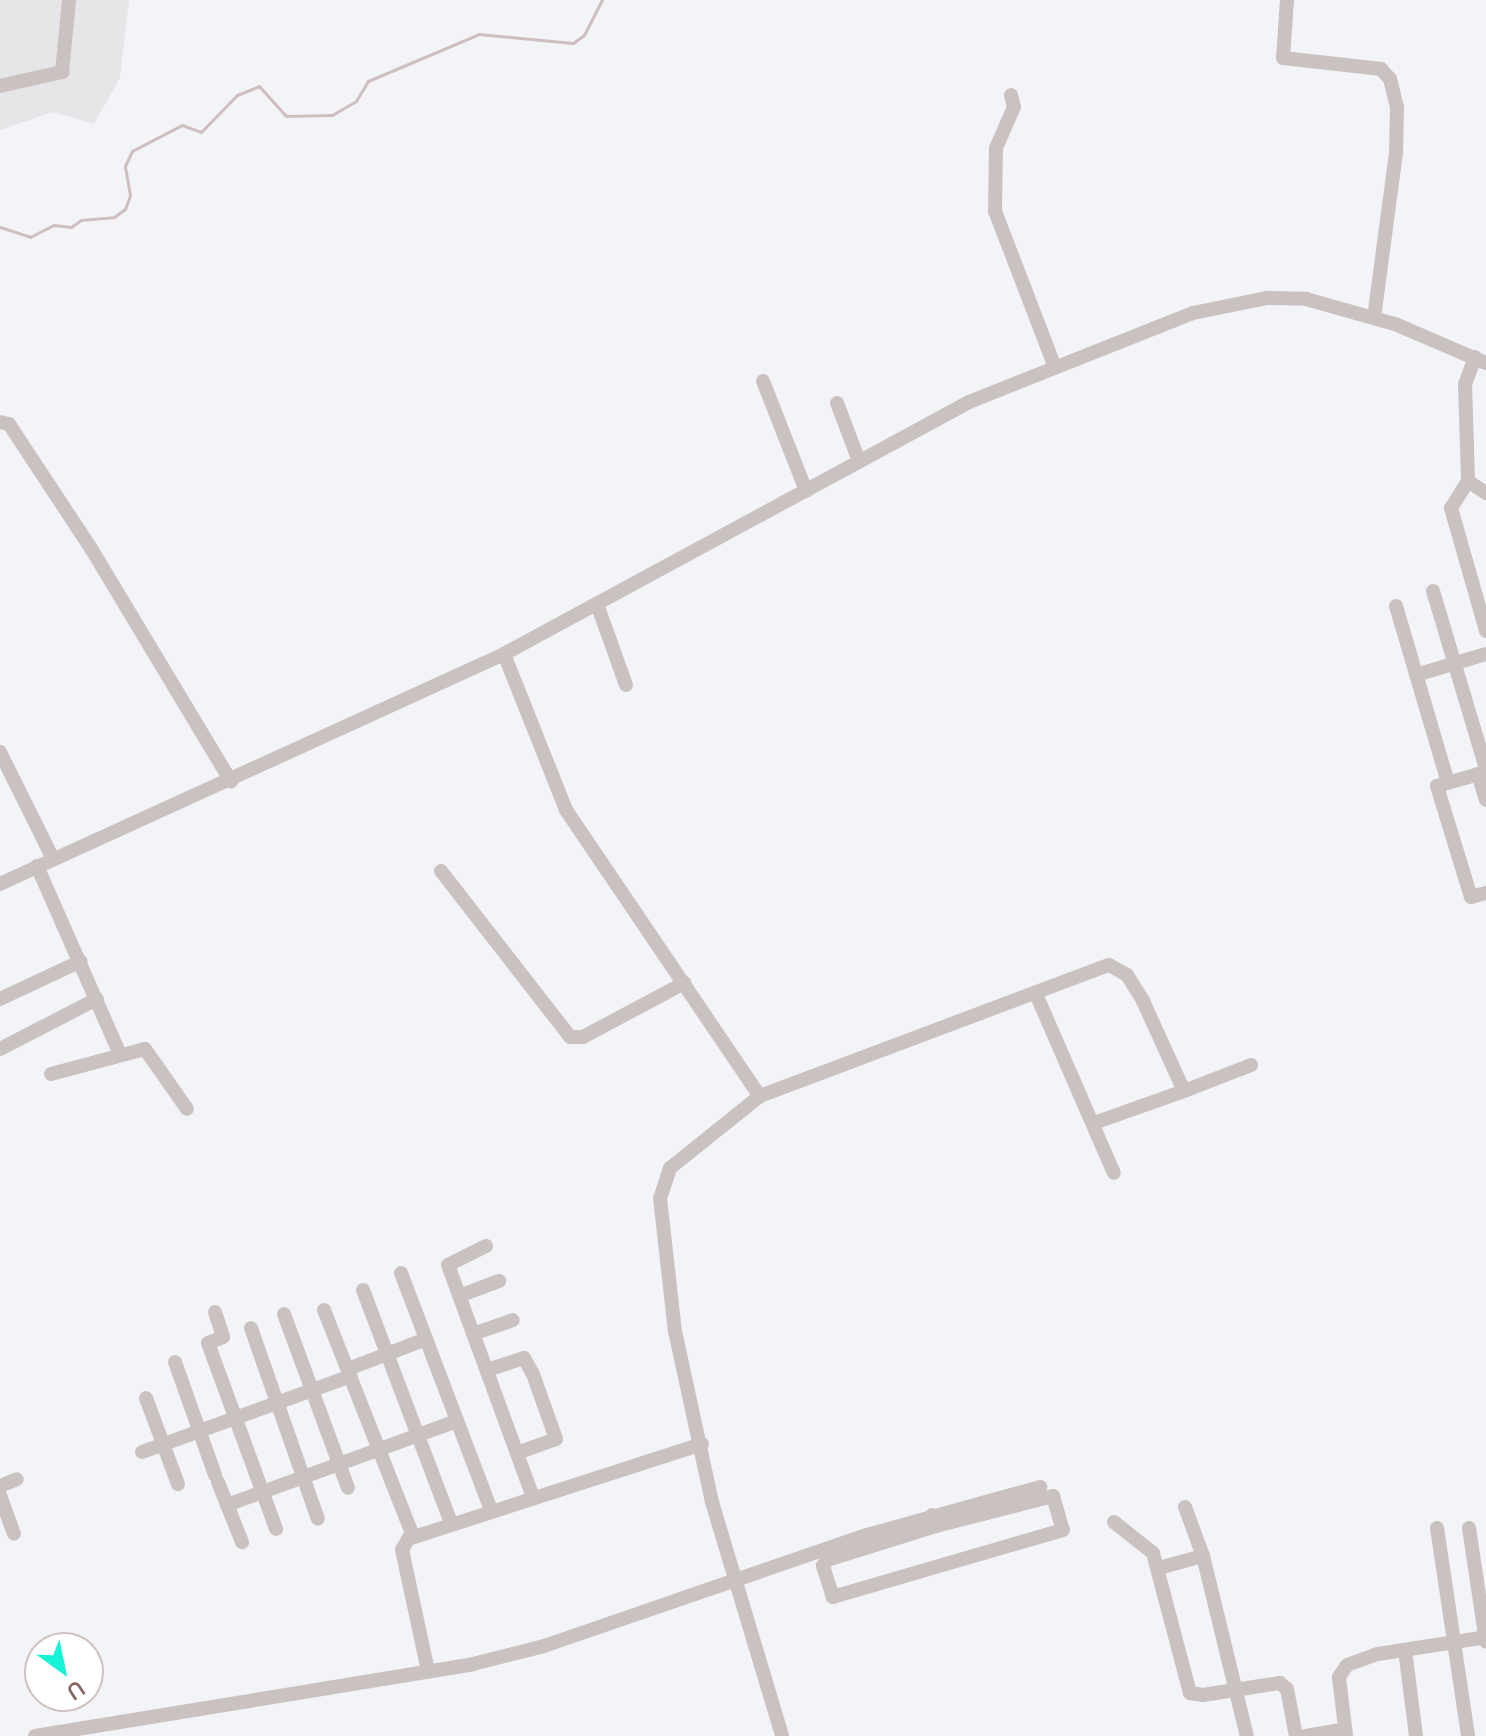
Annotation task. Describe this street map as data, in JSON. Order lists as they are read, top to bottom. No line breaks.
{"north":"bottom right"}
